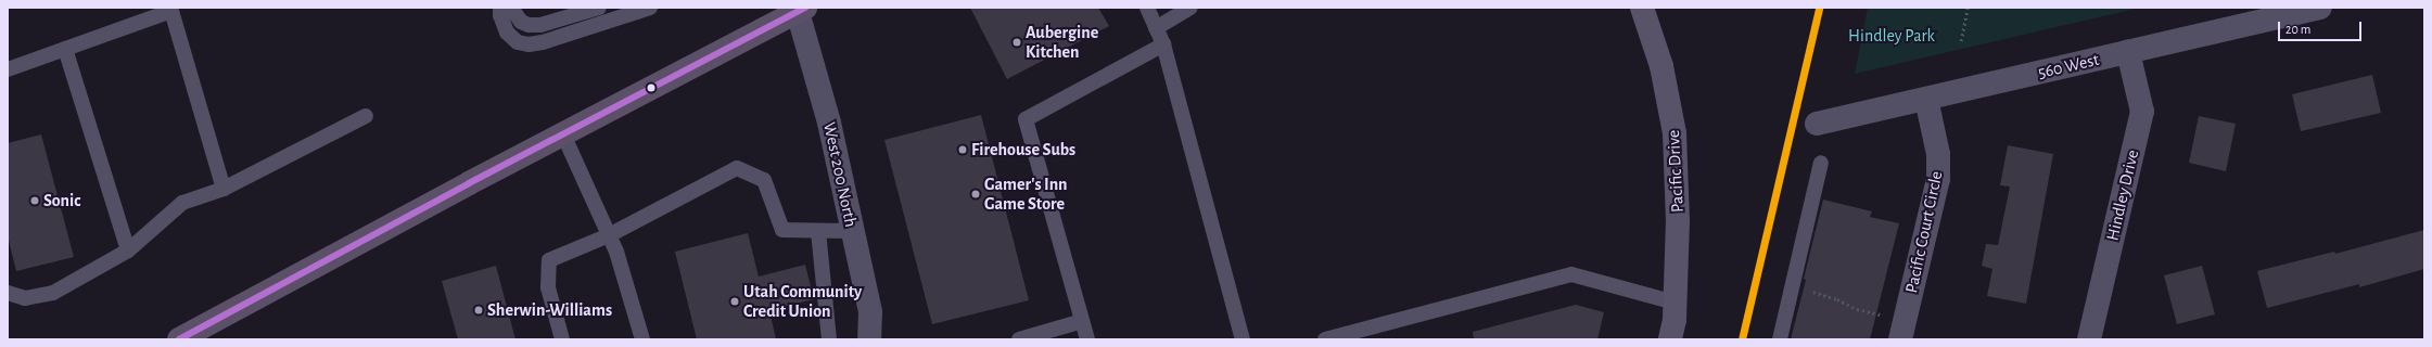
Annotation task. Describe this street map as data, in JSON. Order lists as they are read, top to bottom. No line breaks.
{"streets":{"street":["560 West","Pacific Drive","West 200 North","Hindley Drive","Pacific Court Circle"]},"crossings":[["560 West","Hindley Drive"],["560 West","Pacific Court Circle"]],"parks":["Hindley Park"],"places":["Aubergine Kitchen","Firehouse Subs","Gamer's Inn Game Store","Sonic","Utah Community Credit Union","Sherwin-Williams"],"scale_bar":"20 m"}
